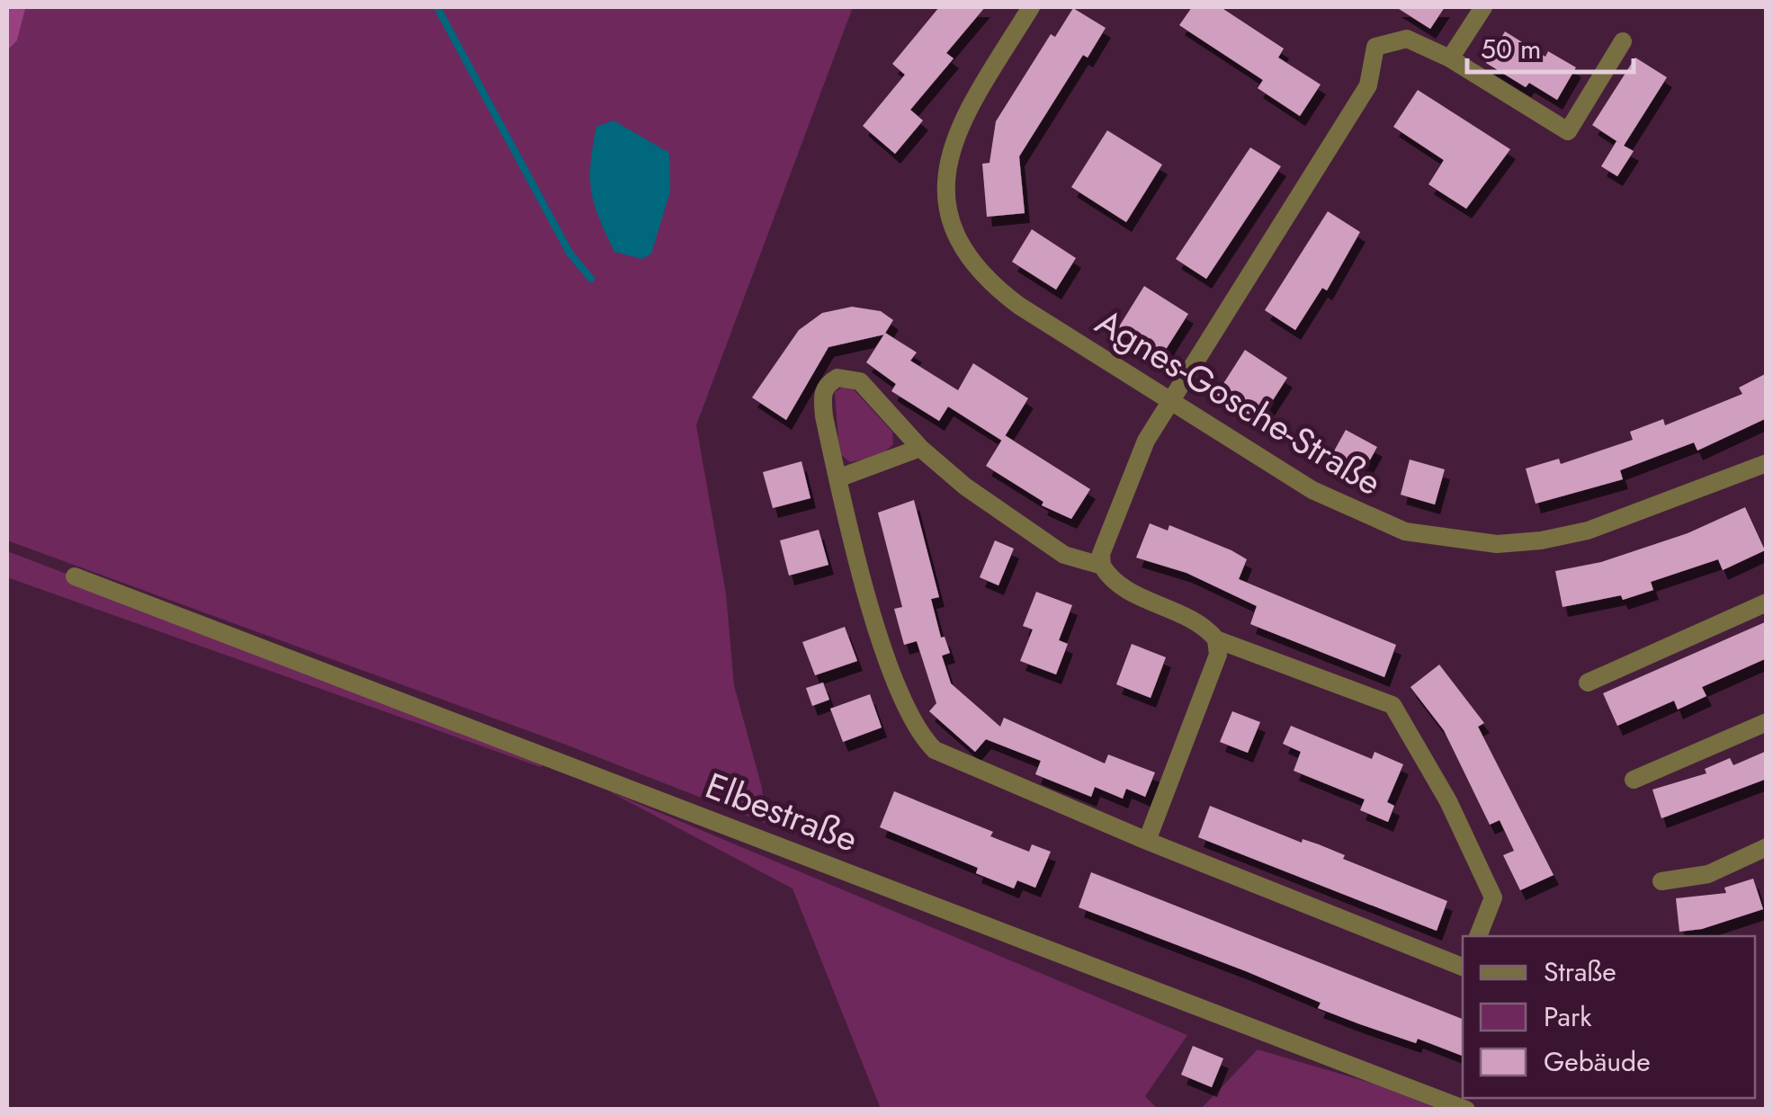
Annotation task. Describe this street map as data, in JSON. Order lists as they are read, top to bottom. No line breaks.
{"streets":{"street":["Agnes-Gosche-Straße","Elbestraße"]},"legend":["Straße","Park","Gebäude"],"scale_bar":"50 m"}
